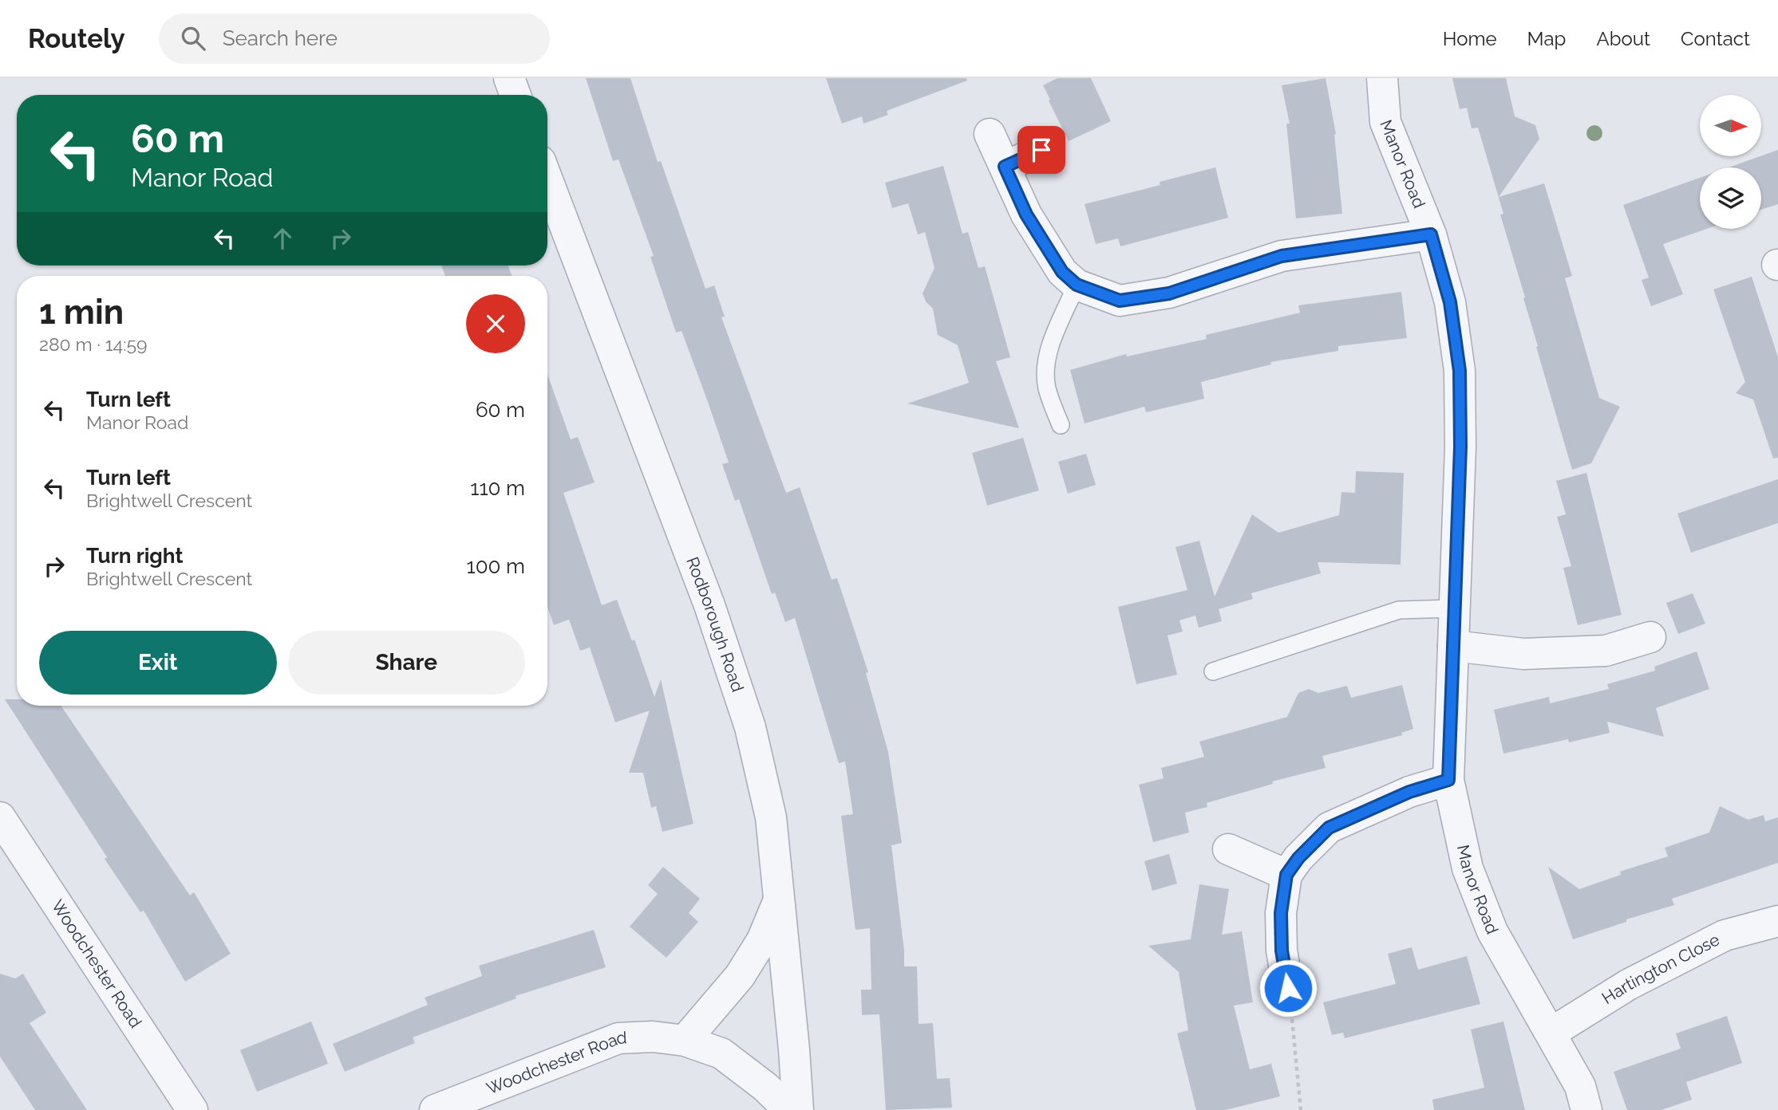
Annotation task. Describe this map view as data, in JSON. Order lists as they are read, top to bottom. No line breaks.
{"streets":{"street":["Manor Road","Rodborough Road","Woodchester Road","Hartington Close"]},"crossings":[["Manor Road","Hartington Close"]],"north":"right","page":{"header":"Routely","search":"Search here","nav":["Home","Map","About","Contact"],"turn":["60 m","Manor Road"],"heading":["1 min","280 m · 14:59"],"list":[{"name":"Turn left","note":"Manor Road","value":"60 m"},{"name":"Turn left","note":"Brightwell Crescent","value":"110 m"},{"name":"Turn right","note":"Brightwell Crescent","value":"100 m"}],"buttons":["Exit","Share"]}}
